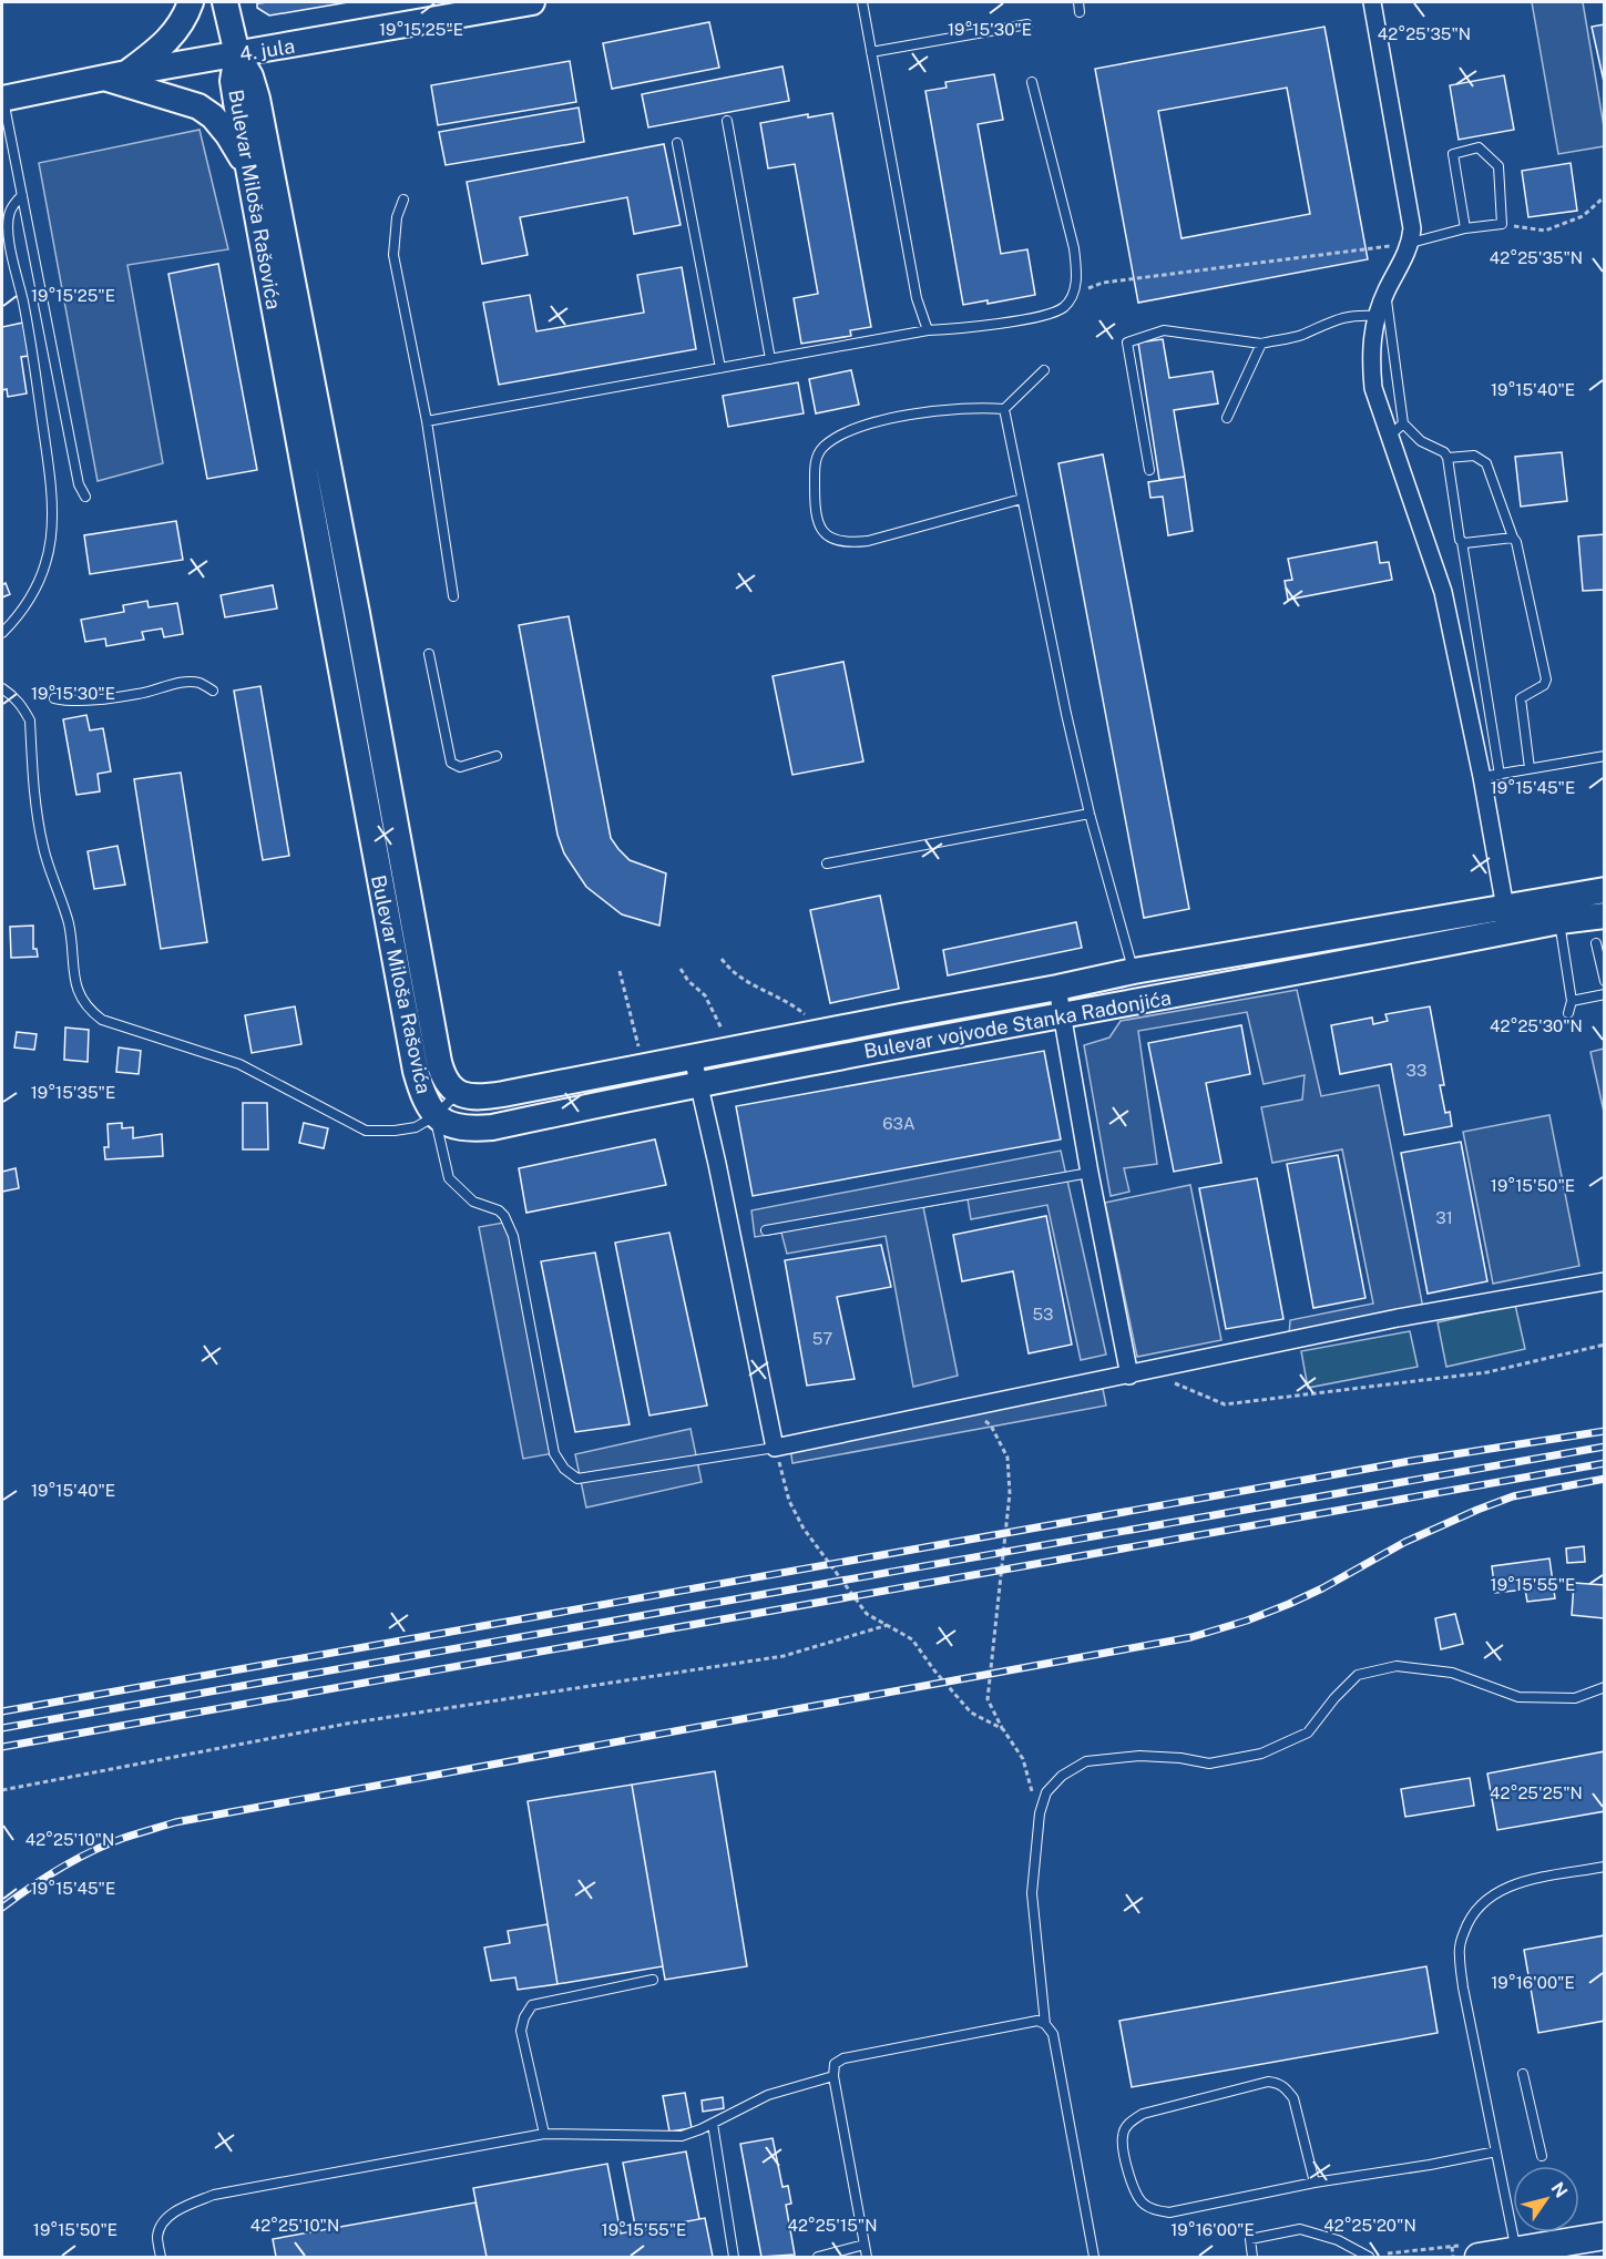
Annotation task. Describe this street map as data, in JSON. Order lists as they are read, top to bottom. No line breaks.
{"streets":{"street":["4. jula","Bulevar Miloša Rašovića","Bulevar vojvode Stanka Radonjića"]},"crossings":[["4. jula","Bulevar Miloša Rašovića"],["Bulevar Miloša Rašovića","Bulevar vojvode Stanka Radonjića"]],"house_numbers":["33","63A","31","53","57"],"north":"top right","coordinates":["19°15'25\"E","19°15'30\"E","42°25'35\"N","19°15'40\"E","19°15'45\"E","42°25'30\"N","19°15'35\"E","19°15'50\"E","19°15'55\"E","42°25'25\"N","42°25'10\"N","19°16'00\"E","42°25'15\"N","42°25'20\"N"]}
